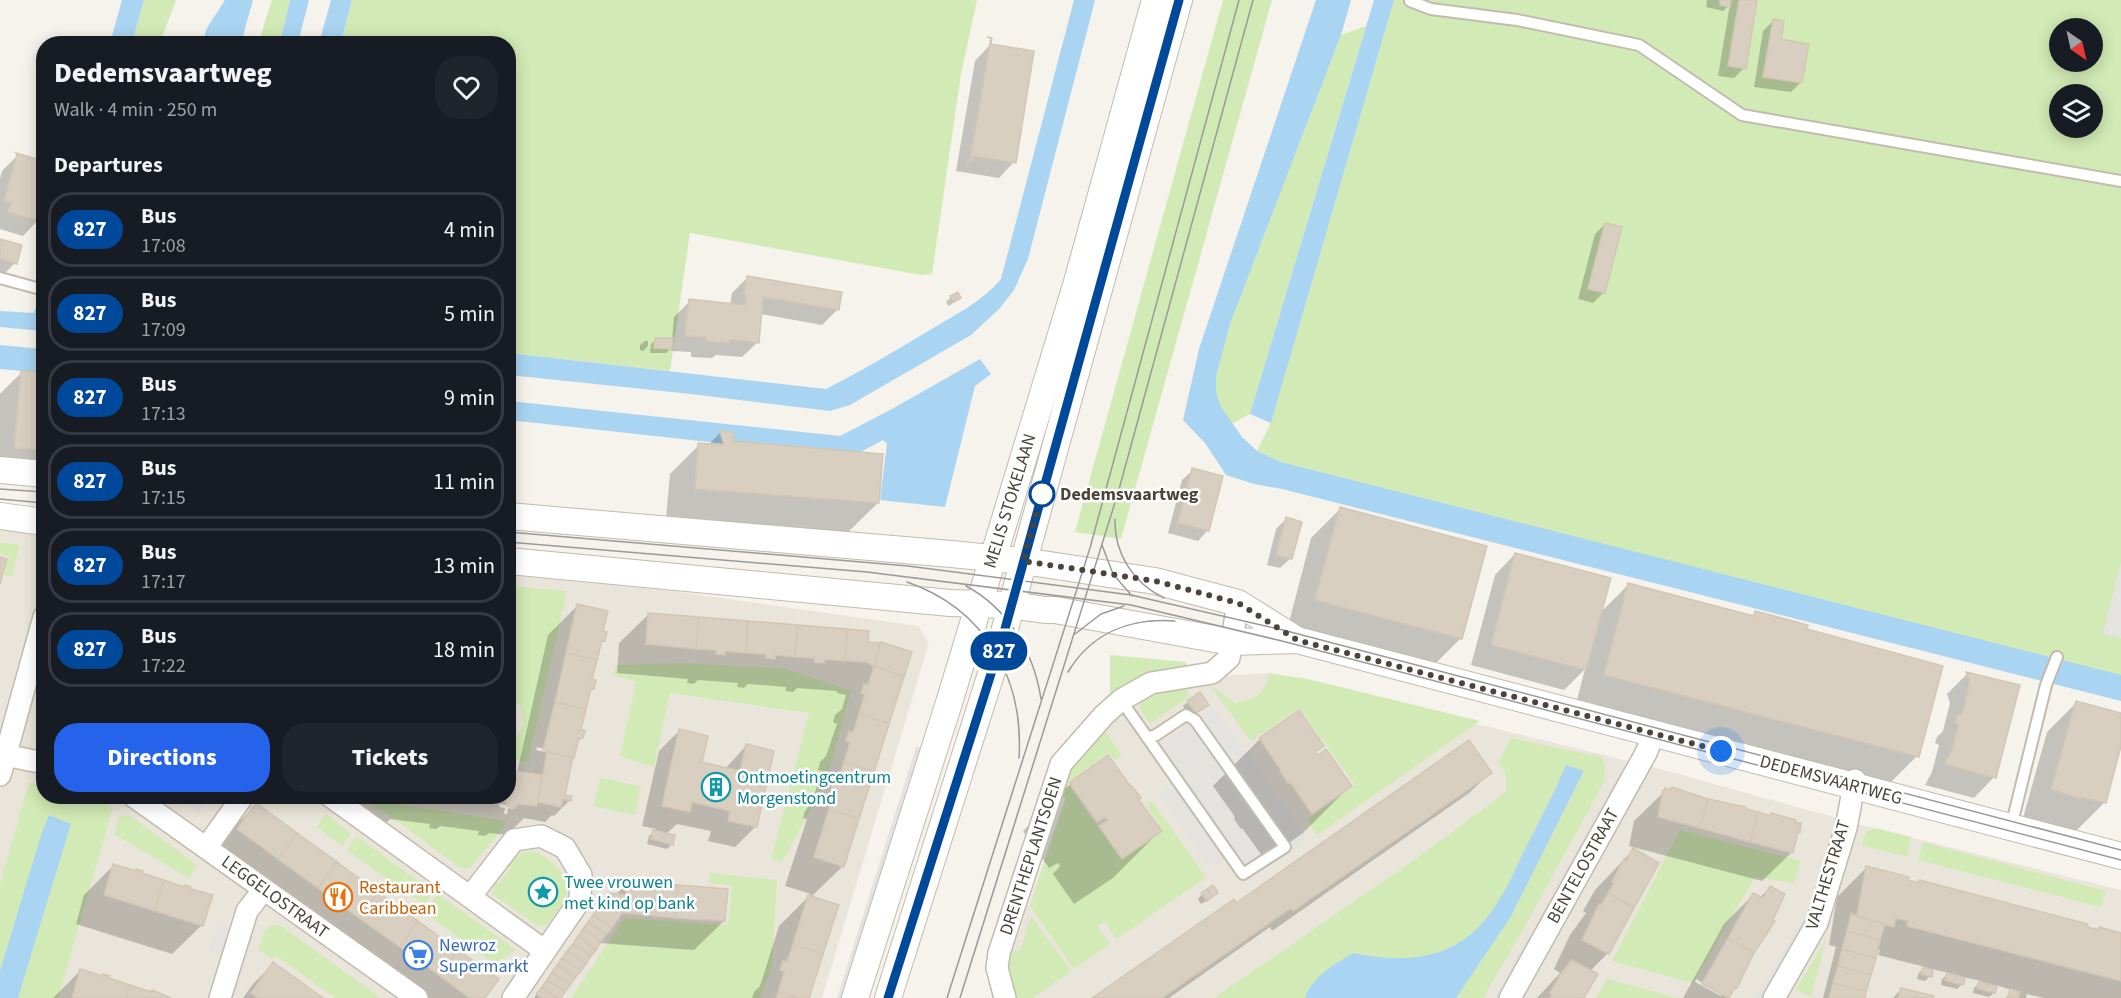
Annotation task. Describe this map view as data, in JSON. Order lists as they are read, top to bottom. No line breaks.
{"streets":{"street":["MELIS STOKELAAN","DEDEMSVAARTWEG","DRENTHEPLANTSOEN","BENTELOSTRAAT","VALTHESTRAAT","LEGGELOSTRAAT"]},"crossings":[["MELIS STOKELAAN","DEDEMSVAARTWEG"],["DEDEMSVAARTWEG","DRENTHEPLANTSOEN"],["DEDEMSVAARTWEG","BENTELOSTRAAT"],["DEDEMSVAARTWEG","VALTHESTRAAT"]],"places":{"other":["Dedemsvaartweg"],"building":["Ontmoetingcentrum Morgenstond"],"place":["Twee vrouwen met kind op bank"],"restaurant":["Restaurant Caribbean"],"supermarket":["Newroz Supermarkt"]},"lines":["bus line 827"],"north":"bottom right","page":{"on_map":"827","heading":[["Dedemsvaartweg","Walk · 4 min · 250 m"],"Departures"],"list":[{"mark":"827","name":"Bus","note":"17:08","value":"4 min"},{"mark":"827","name":"Bus","note":"17:09","value":"5 min"},{"mark":"827","name":"Bus","note":"17:13","value":"9 min"},{"mark":"827","name":"Bus","note":"17:15","value":"11 min"},{"mark":"827","name":"Bus","note":"17:17","value":"13 min"},{"mark":"827","name":"Bus","note":"17:22","value":"18 min"}],"buttons":["Directions","Tickets"]}}
